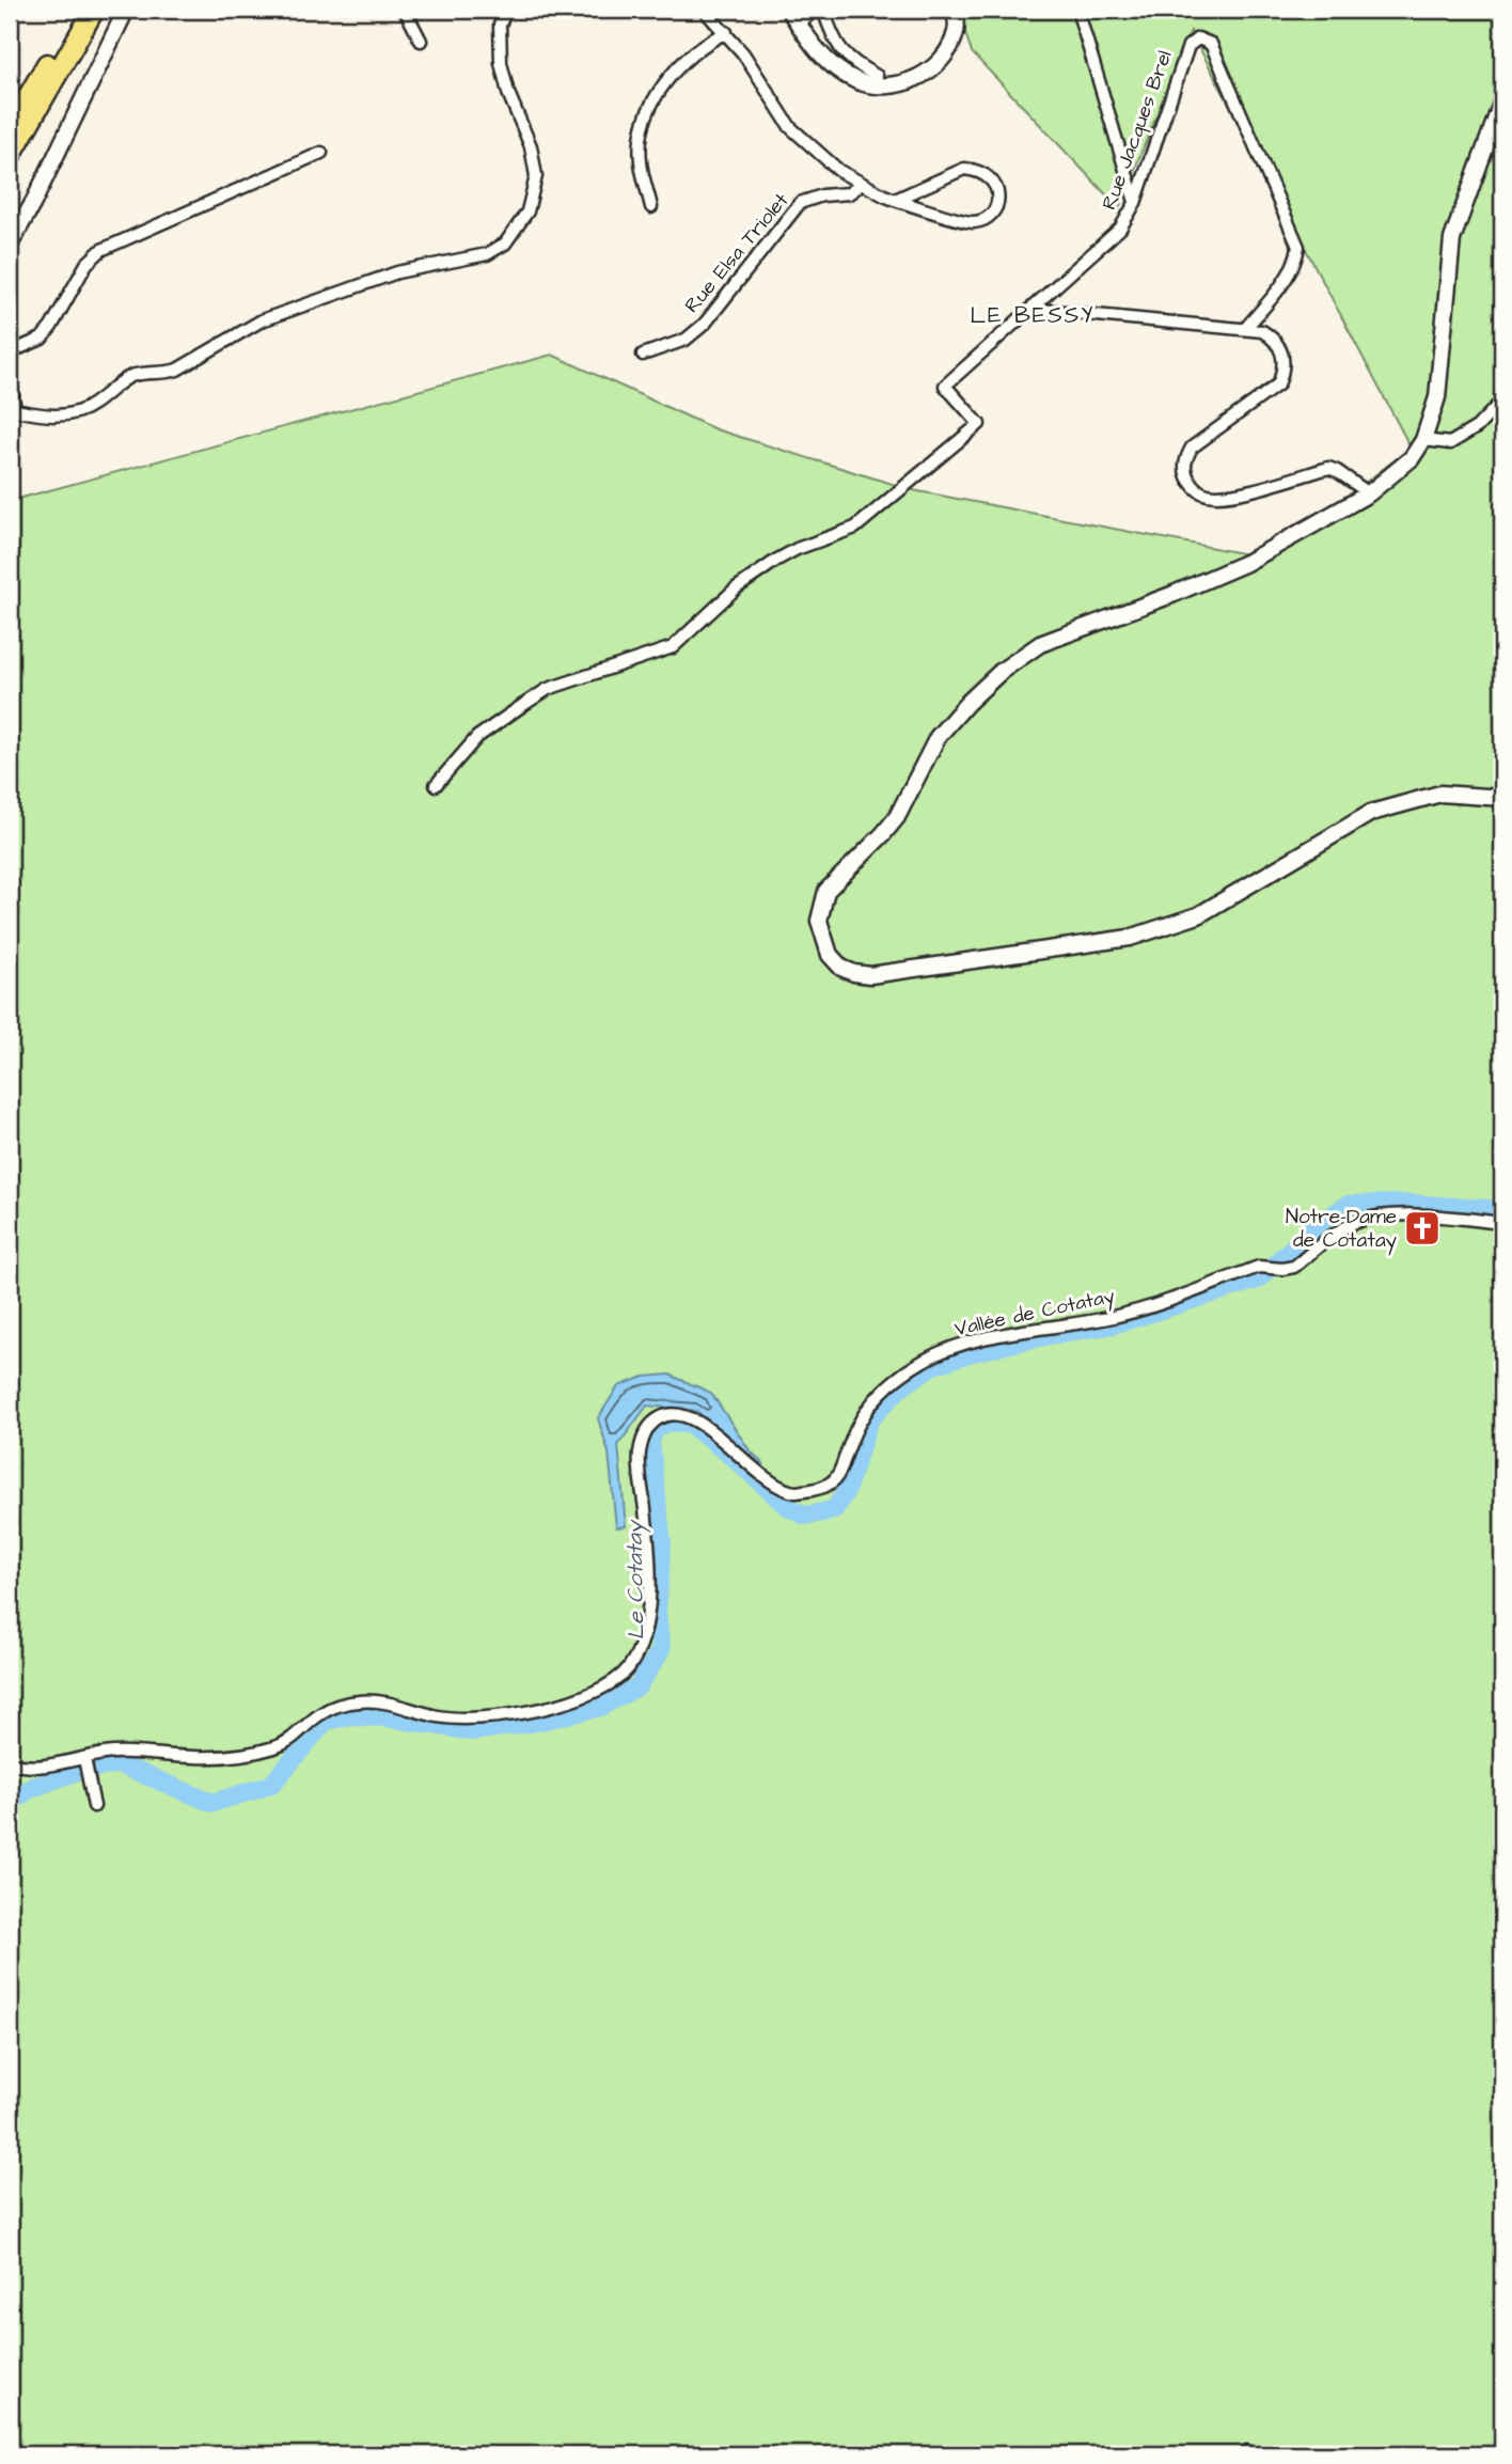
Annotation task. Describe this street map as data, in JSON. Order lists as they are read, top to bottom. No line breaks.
{"streets":{"street":["Rue Jacques Brel","Rue Elsa Triolet","Vallée de Cotatay"]},"districts":["LE BESSY"],"water":["Le Cotatay"],"places":{"church":["Notre-Dame de Cotatay"]}}
